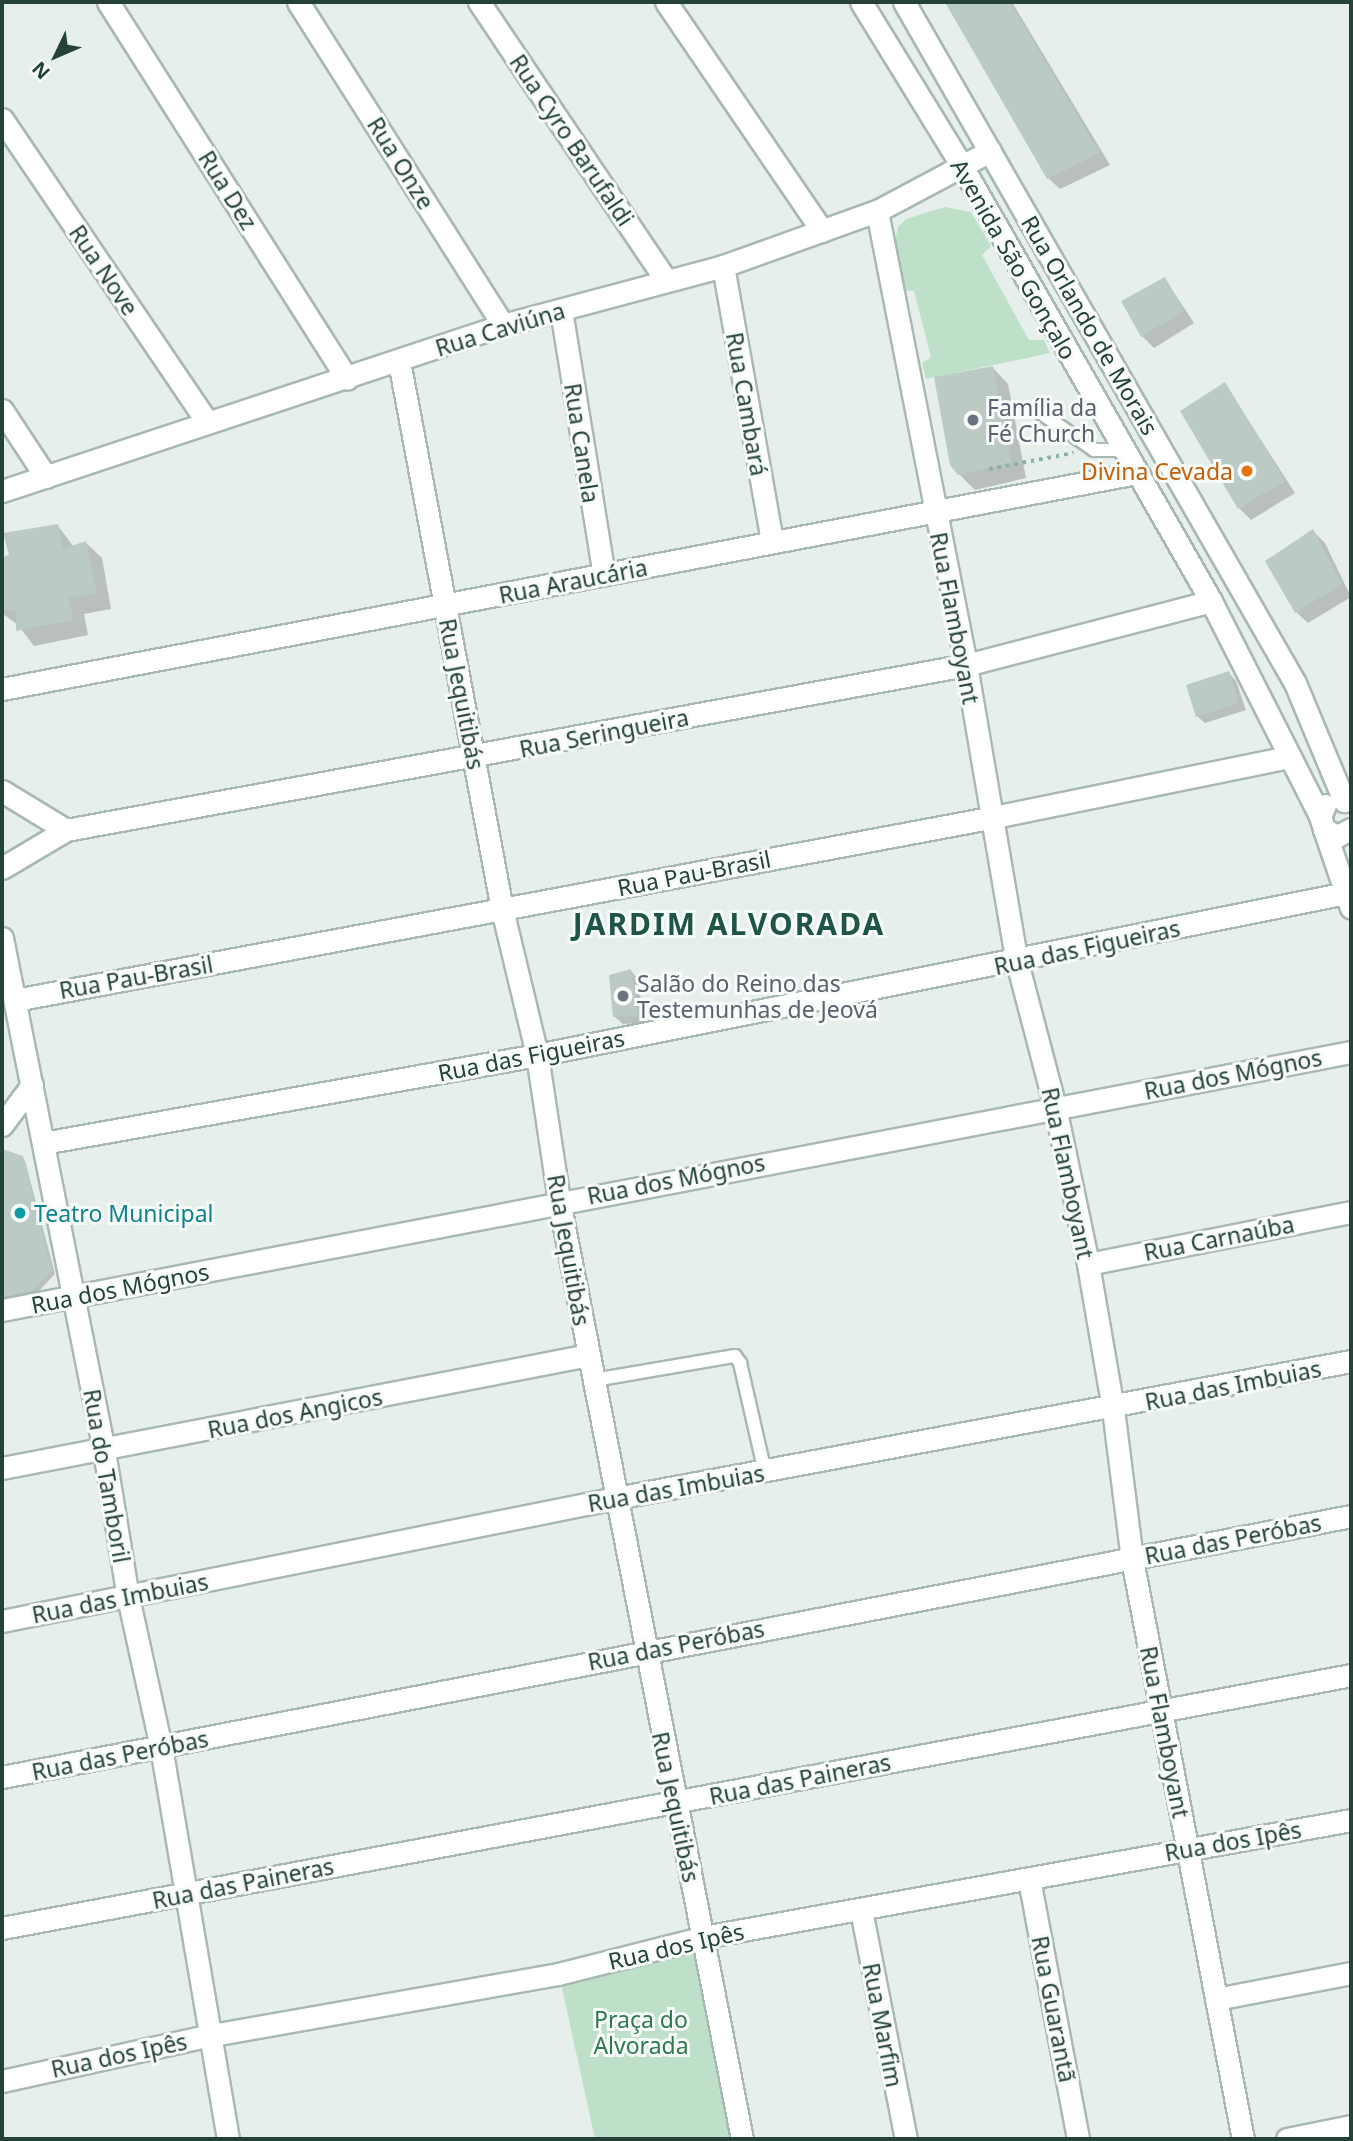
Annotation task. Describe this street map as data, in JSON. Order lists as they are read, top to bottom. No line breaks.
{"streets":{"street":["Rua Cyro Barufaldi","Rua Onze","Rua Dez","Avenida São Gonçalo","Rua Nove","Rua Orlando de Morais","Rua Caviúna","Rua Cambará","Rua Canela","Rua Araucária","Rua Flamboyant","Rua Jequitibás","Rua Seringueira","Rua Pau-Brasil","Rua das Figueiras","Rua dos Mógnos","Rua Carnaúba","Rua das Imbuias","Rua dos Angicos","Rua do Tamboril","Rua das Peróbas","Rua das Paineras","Rua dos Ipês","Rua Guarantã","Rua Marfim"]},"crossings":[["Rua Cyro Barufaldi","Rua Caviúna"],["Rua Onze","Rua Caviúna"],["Rua Dez","Rua Caviúna"],["Avenida São Gonçalo","Rua Caviúna"],["Avenida São Gonçalo","Rua Araucária"],["Avenida São Gonçalo","Rua Seringueira"],["Avenida São Gonçalo","Rua Pau-Brasil"],["Avenida São Gonçalo","Rua das Figueiras"],["Rua Nove","Rua Caviúna"],["Rua Orlando de Morais","Rua Caviúna"],["Rua Caviúna","Rua Cambará"],["Rua Caviúna","Rua Canela"],["Rua Caviúna","Rua Flamboyant"],["Rua Caviúna","Rua Jequitibás"],["Rua Cambará","Rua Araucária"],["Rua Canela","Rua Araucária"],["Rua Araucária","Rua Flamboyant"],["Rua Araucária","Rua Jequitibás"],["Rua Flamboyant","Rua Seringueira"],["Rua Flamboyant","Rua Pau-Brasil"],["Rua Flamboyant","Rua das Figueiras"],["Rua Flamboyant","Rua dos Mógnos"],["Rua Flamboyant","Rua Carnaúba"],["Rua Flamboyant","Rua das Imbuias"],["Rua Flamboyant","Rua das Peróbas"],["Rua Flamboyant","Rua das Paineras"],["Rua Flamboyant","Rua dos Ipês"],["Rua Jequitibás","Rua Seringueira"],["Rua Jequitibás","Rua Pau-Brasil"],["Rua Jequitibás","Rua das Figueiras"],["Rua Jequitibás","Rua dos Mógnos"],["Rua Jequitibás","Rua das Imbuias"],["Rua Jequitibás","Rua dos Angicos"],["Rua Jequitibás","Rua das Peróbas"],["Rua Jequitibás","Rua das Paineras"],["Rua Jequitibás","Rua dos Ipês"],["Rua Pau-Brasil","Rua do Tamboril"],["Rua das Figueiras","Rua do Tamboril"],["Rua dos Mógnos","Rua do Tamboril"],["Rua das Imbuias","Rua do Tamboril"],["Rua dos Angicos","Rua do Tamboril"],["Rua do Tamboril","Rua das Peróbas"],["Rua do Tamboril","Rua das Paineras"],["Rua do Tamboril","Rua dos Ipês"],["Rua dos Ipês","Rua Guarantã"],["Rua dos Ipês","Rua Marfim"]],"districts":["JARDIM ALVORADA"],"parks":["Praça do Alvorada"],"places":["Família da Fé Church","Divina Cevada","Salão do Reino das Testemunhas de Jeová","Teatro Municipal"],"north":"bottom left"}
